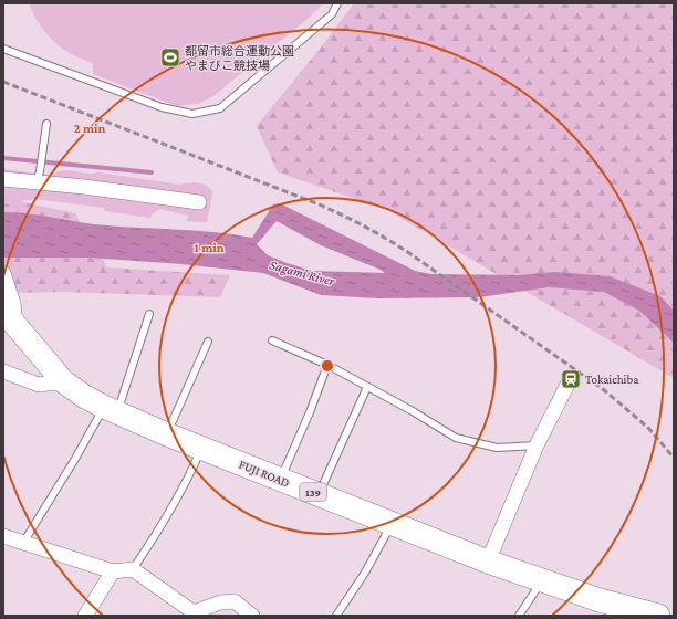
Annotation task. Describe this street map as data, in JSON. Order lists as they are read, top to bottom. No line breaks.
{"streets":{"highway":["FUJI ROAD","139"]},"water":["Sagami River"],"places":{"sports":["都留市総合運動公園 やまびこ競技場"],"station":["Tokaichiba"]},"rings":["2 min","1 min"]}
